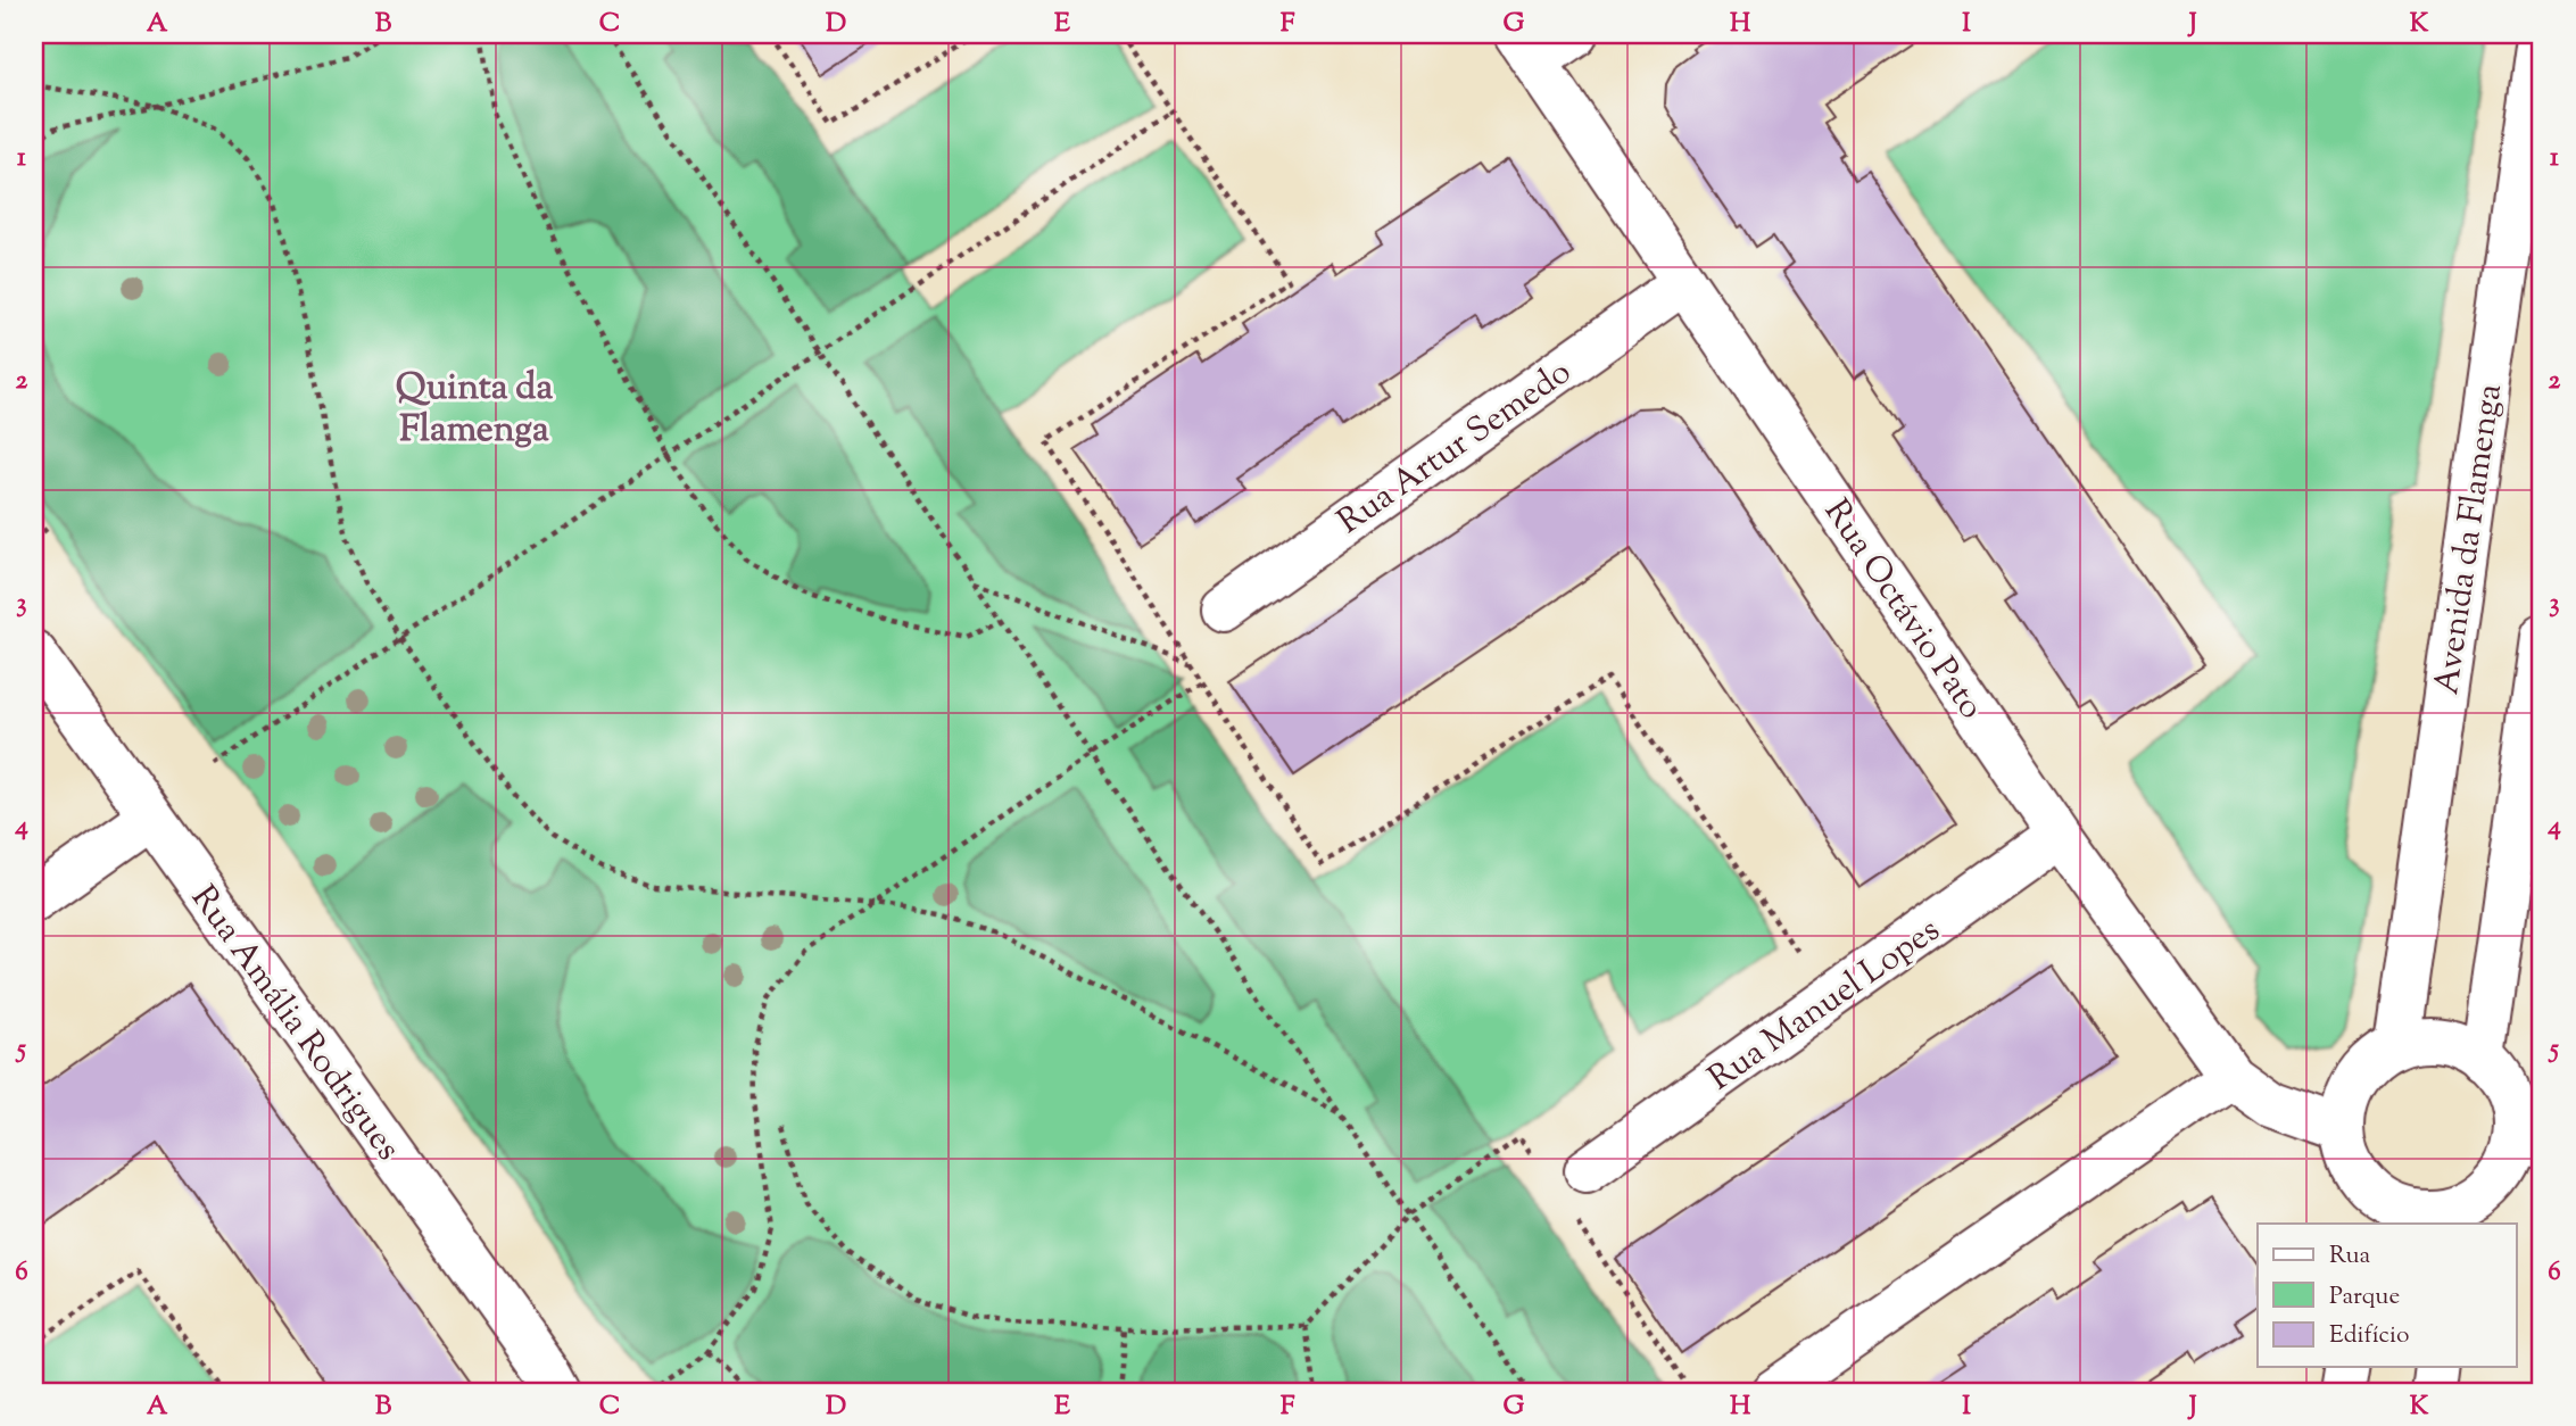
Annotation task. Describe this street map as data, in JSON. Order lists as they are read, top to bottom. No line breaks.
{"streets":{"street":["Rua Artur Semedo","Avenida da Flamenga","Rua Octávio Pato","Rua Manuel Lopes","Rua Amália Rodrigues"]},"crossings":[["Rua Artur Semedo","Rua Octávio Pato"],["Avenida da Flamenga","Rua Octávio Pato"],["Rua Octávio Pato","Rua Manuel Lopes"]],"districts":["Quinta da Flamenga"],"legend":["Rua","Parque","Edifício"],"grid":{"columns":["A","B","C","D","E","F","G","H","I","J","K"],"rows":["1","2","3","4","5","6"]}}
